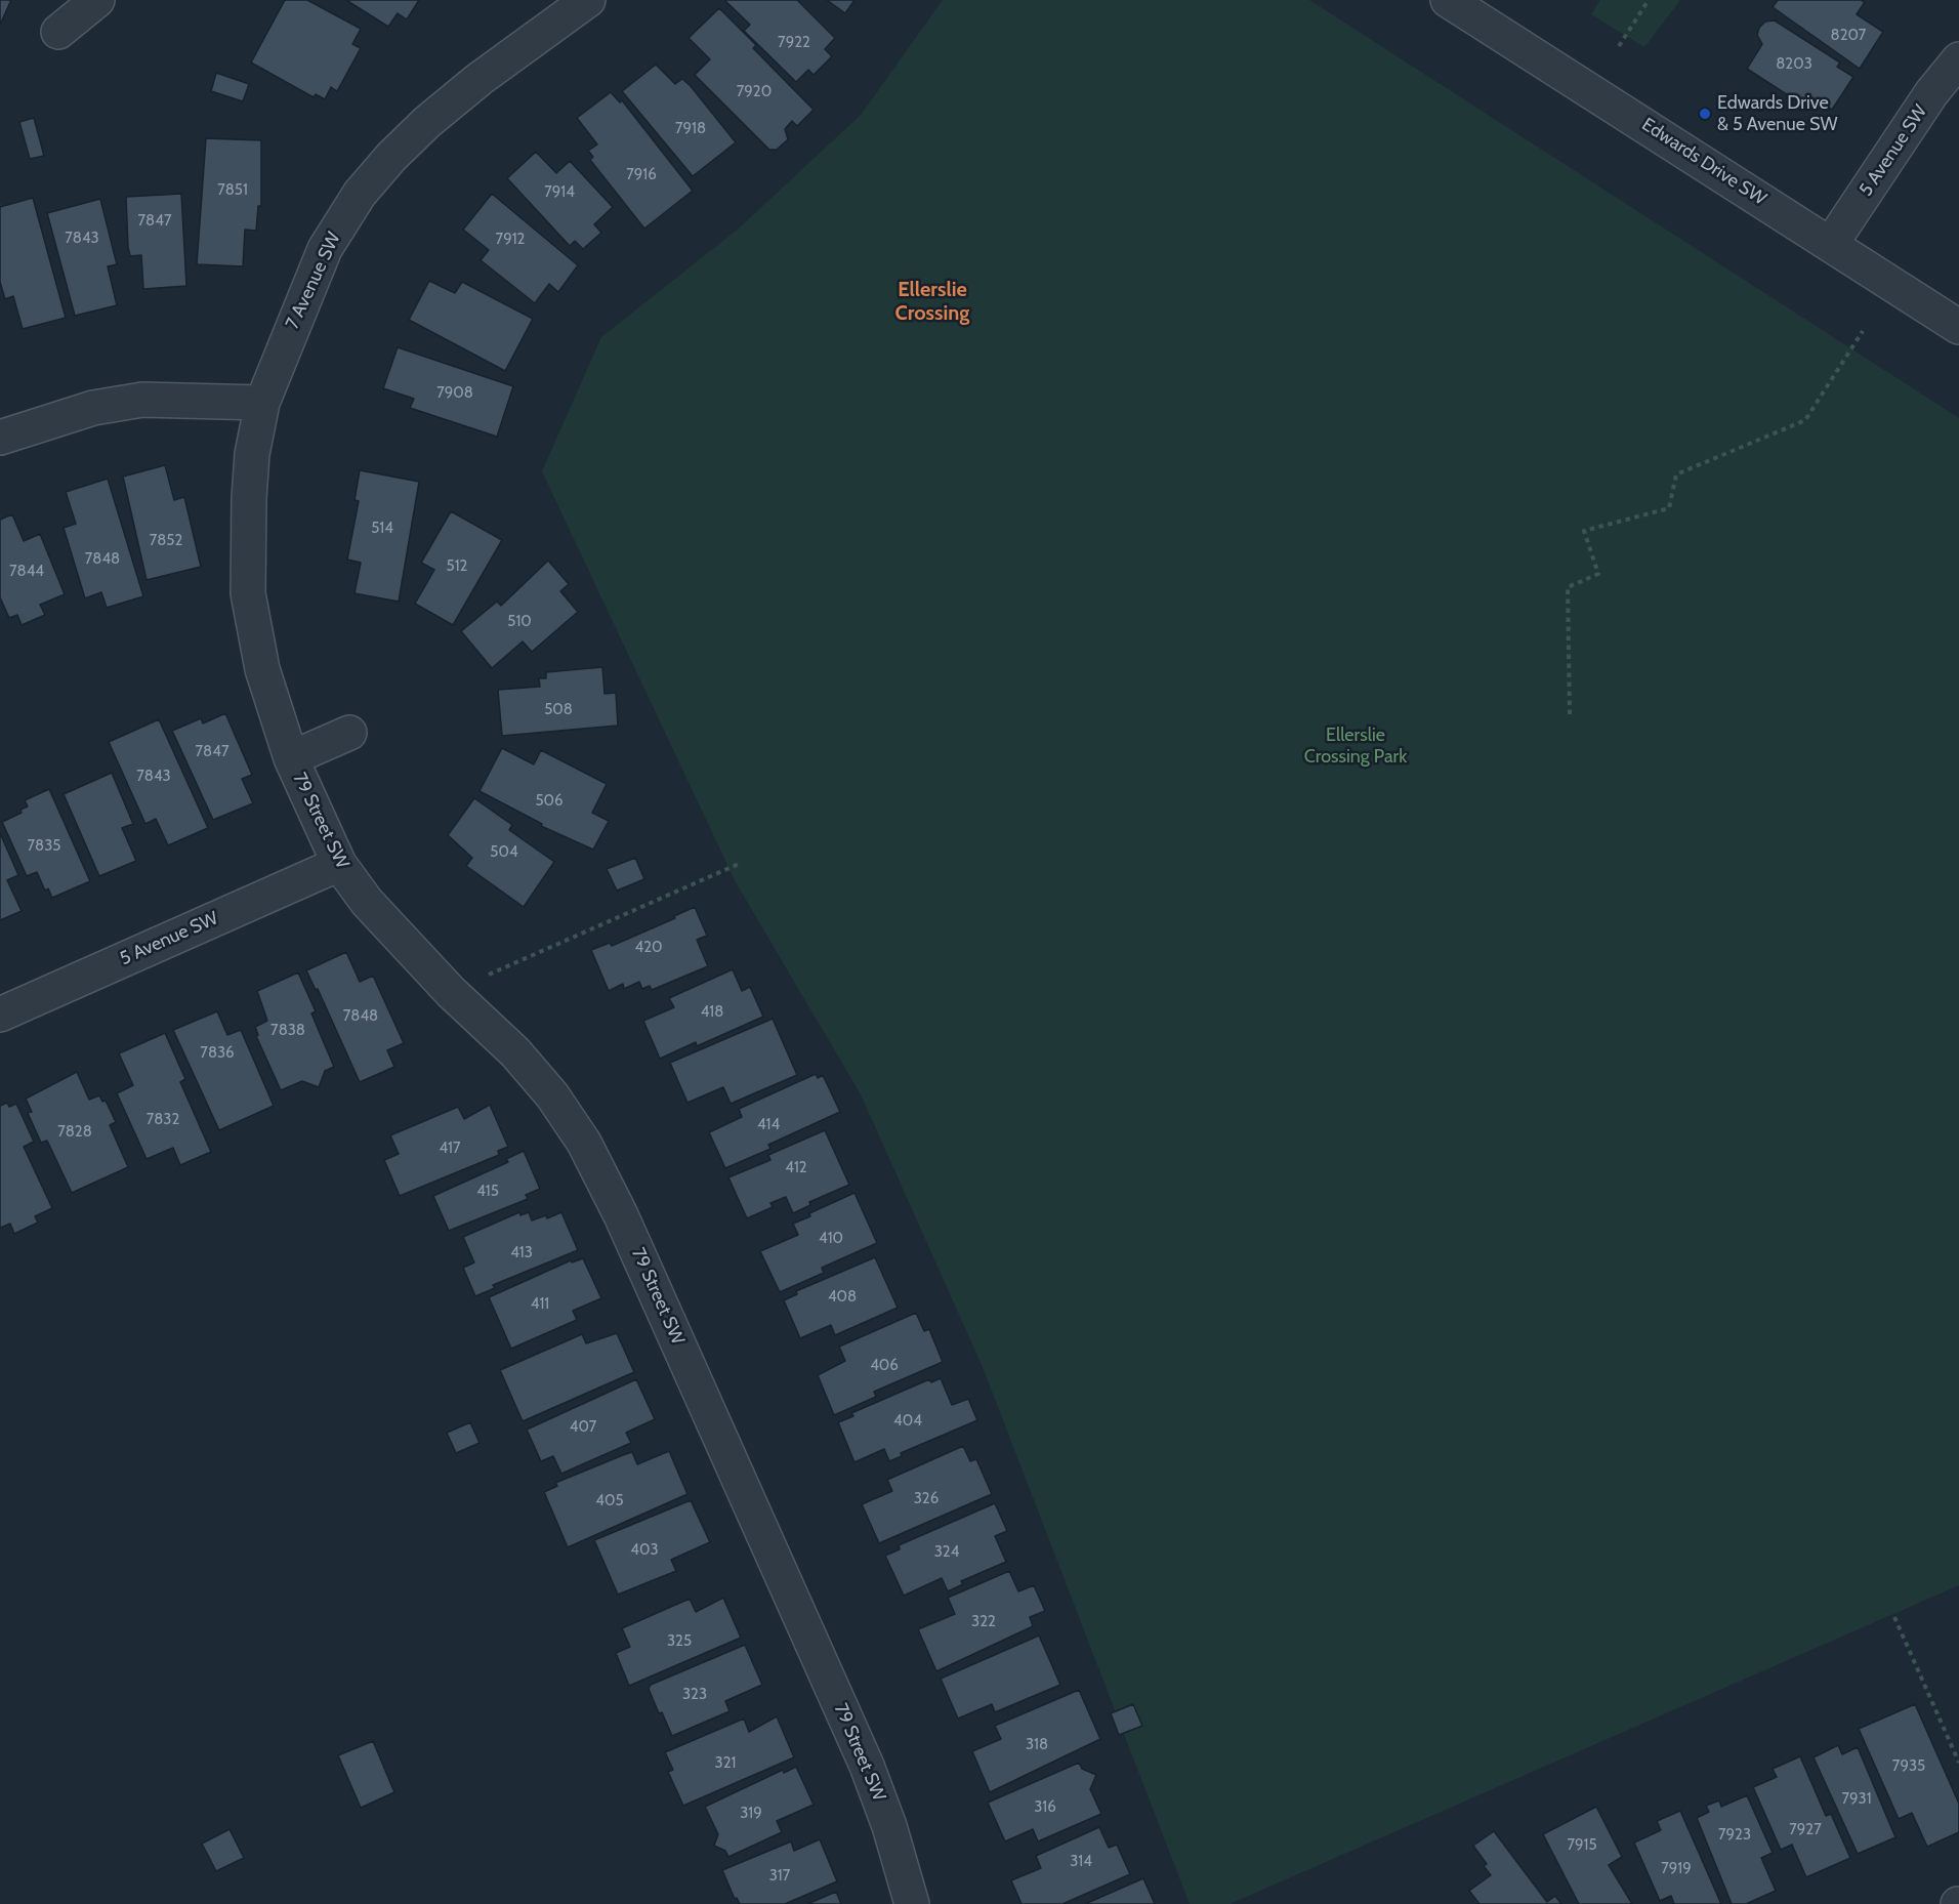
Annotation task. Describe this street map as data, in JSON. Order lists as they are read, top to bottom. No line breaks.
{"streets":{"street":["5 Avenue SW","Edwards Drive SW","7 Avenue SW","79 Street SW"]},"crossings":[["5 Avenue SW","Edwards Drive SW"],["5 Avenue SW","79 Street SW"],["7 Avenue SW","79 Street SW"]],"districts":["Ellerslie Crossing"],"parks":["Ellerslie Crossing Park"],"places":["Edwards Drive & 5 Avenue SW"],"house_numbers":["8207","7922","8203","7920","7918","7916","7851","7914","7847","7843","7912","7908","514","7852","7848","512","7844","510","508","7847","7843","506","7835","504","420","418","7848","7838","7836","7832","414","7828","417","412","415","410","413","408","411","406","404","407","326","405","403","324","322","325","323","318","321","7935","7931","316","319","7927","7923","7915","314","7919","317"]}
